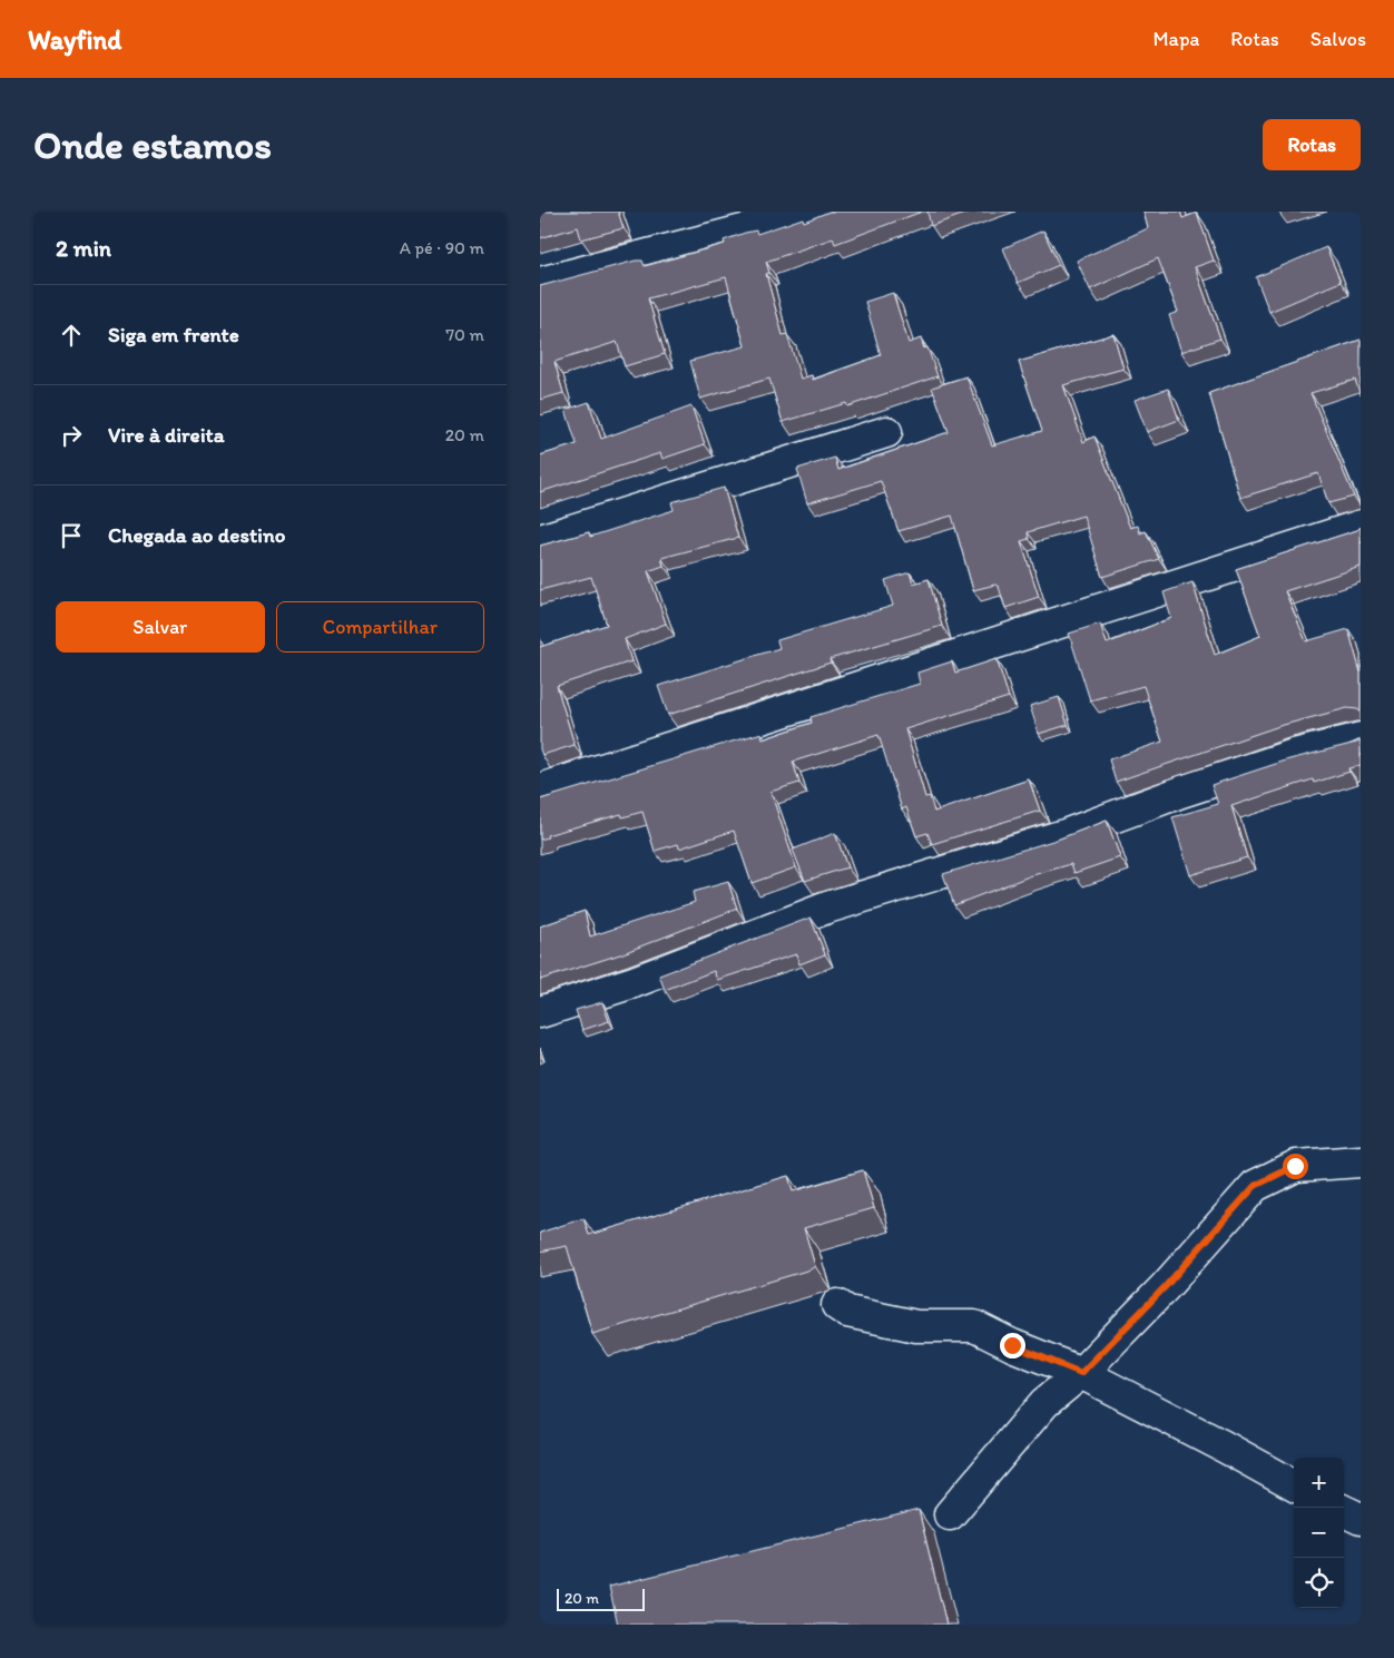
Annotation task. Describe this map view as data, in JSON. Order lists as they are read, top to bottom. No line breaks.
{"scale_bar":"20 m","page":{"header":"Wayfind","nav":["Mapa","Rotas","Salvos"],"buttons":["Rotas",["Salvar","Compartilhar"]],"title":"Onde estamos","heading":["2 min","A pé · 90 m"],"list":[["Siga em frente","70 m"],["Vire à direita","20 m"],"Chegada ao destino"],"map_buttons":["+","−"],"scale":"20 m"}}
